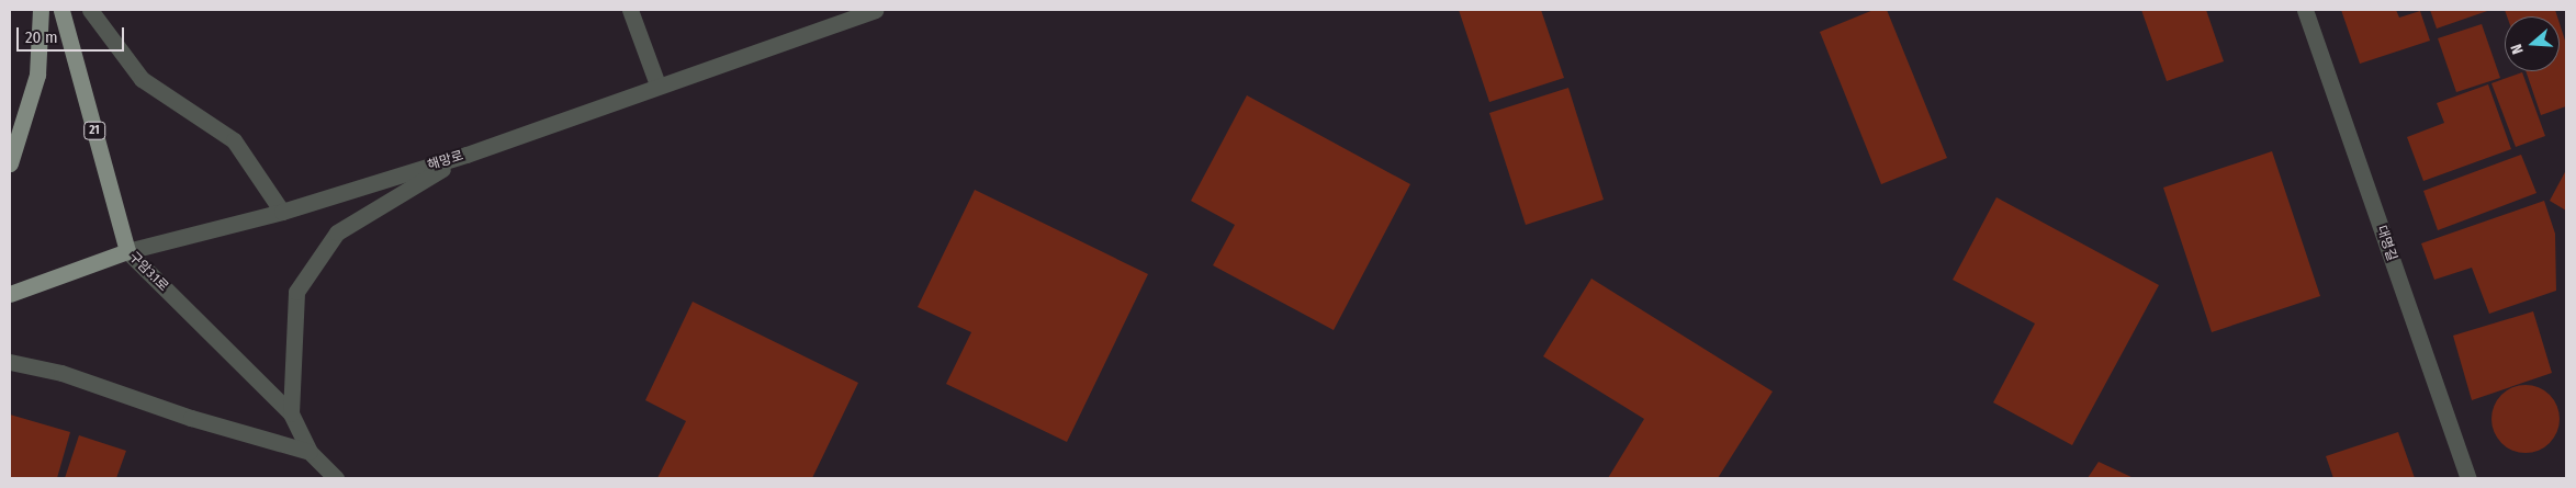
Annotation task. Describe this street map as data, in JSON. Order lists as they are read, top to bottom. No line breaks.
{"streets":{"main road":["21","해망로","구암3.1로"],"street":["대명길"]},"crossings":[["해망로","구암3.1로"]],"scale_bar":"20 m","north":"left"}
